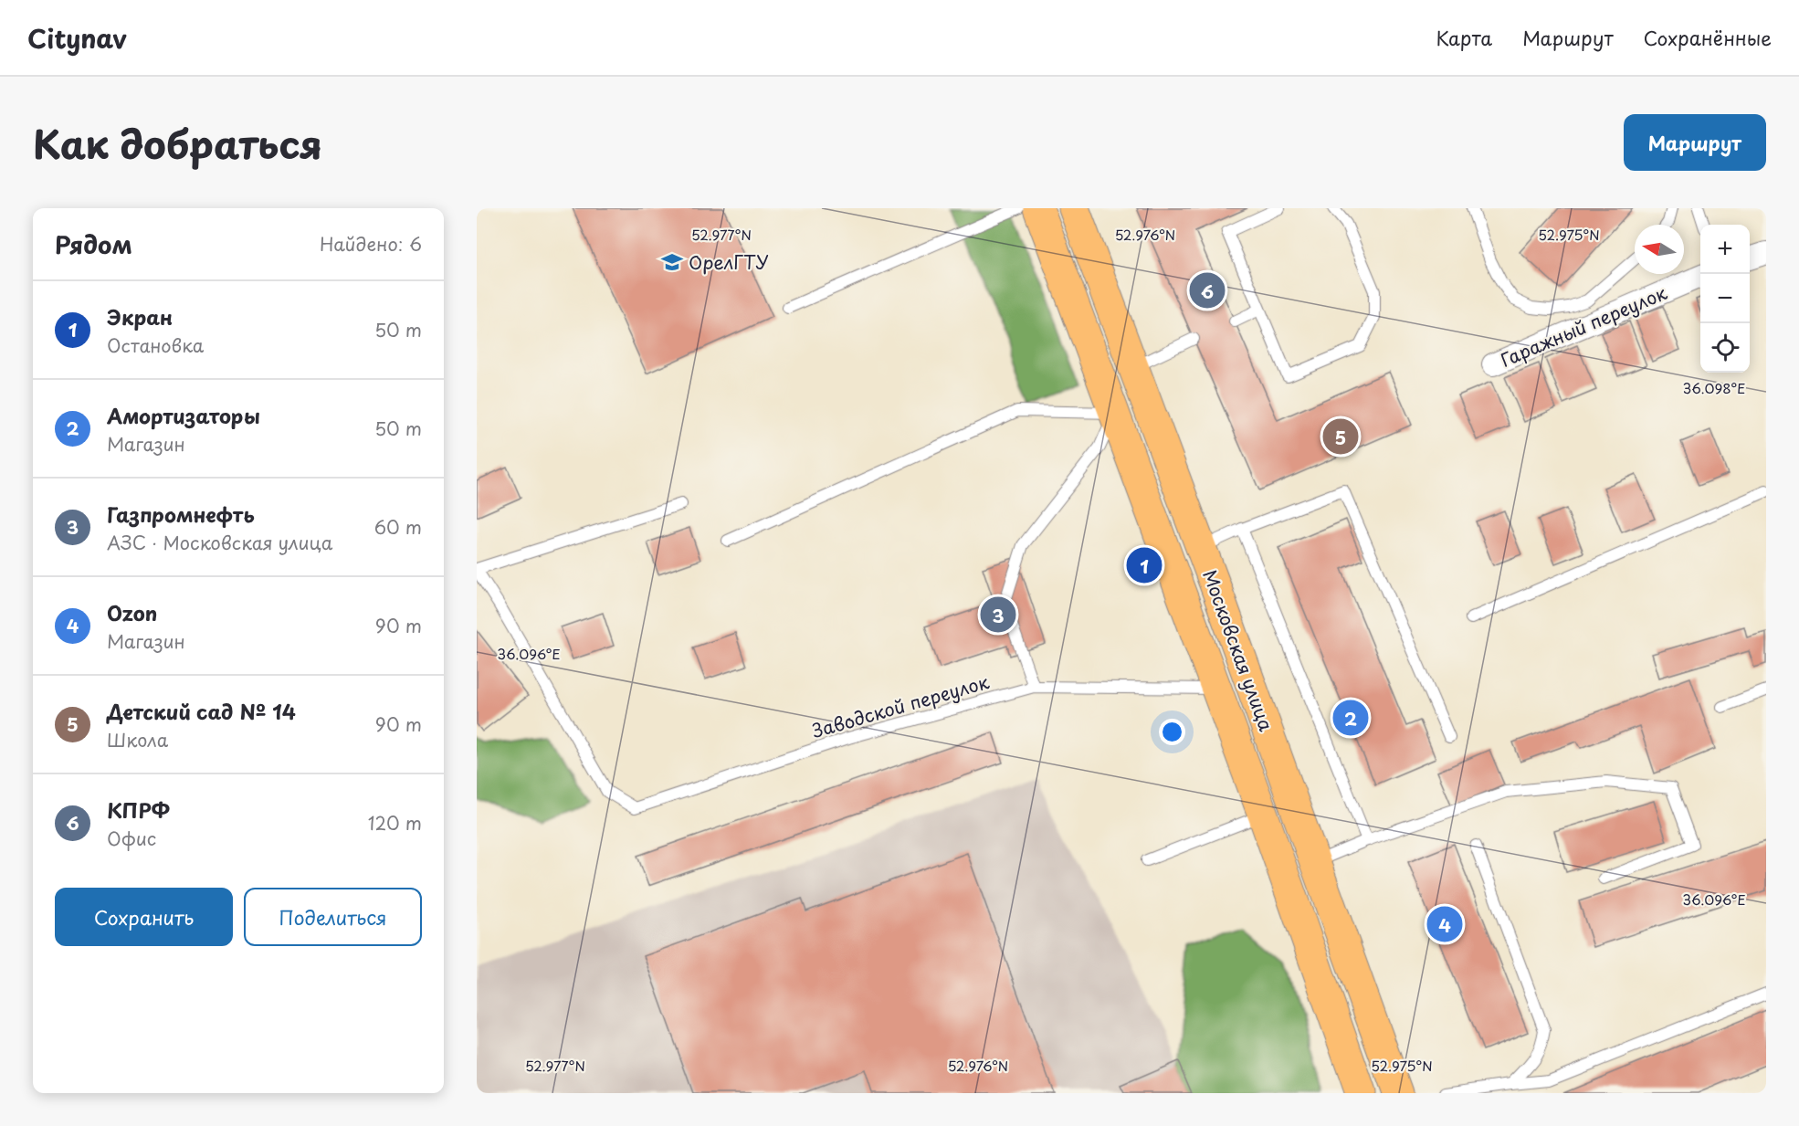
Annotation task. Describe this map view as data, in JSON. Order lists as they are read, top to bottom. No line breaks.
{"streets":{"main road":["Московская улица"],"street":["Гаражный переулок"],"lane":["Заводской переулок"]},"crossings":[["Московская улица","Заводской переулок"]],"places":{"school or university":["ОрелГТУ"]},"north":"left","page":{"header":"Citynav","nav":["Карта","Маршрут","Сохранённые"],"title":"Как добраться","buttons":["Маршрут",["Сохранить","Поделиться"]],"heading":["Рядом","Найдено: 6"],"map_buttons":["+","−"],"pins":["6","5","1","3","2","4"],"list":[{"mark":"1","name":"Экран","note":"Остановка","value":"50 m"},{"mark":"2","name":"Амортизаторы","note":"Магазин","value":"50 m"},{"mark":"3","name":"Газпромнефть","note":"АЗС · Московская улица","value":"60 m"},{"mark":"4","name":"Ozon","note":"Магазин","value":"90 m"},{"mark":"5","name":"Детский сад № 14","note":"Школа","value":"90 m"},{"mark":"6","name":"КПРФ","note":"Офис","value":"120 m"}]},"coordinates":["52.977°N","52.976°N","52.975°N","36.098°E","36.096°E"]}
